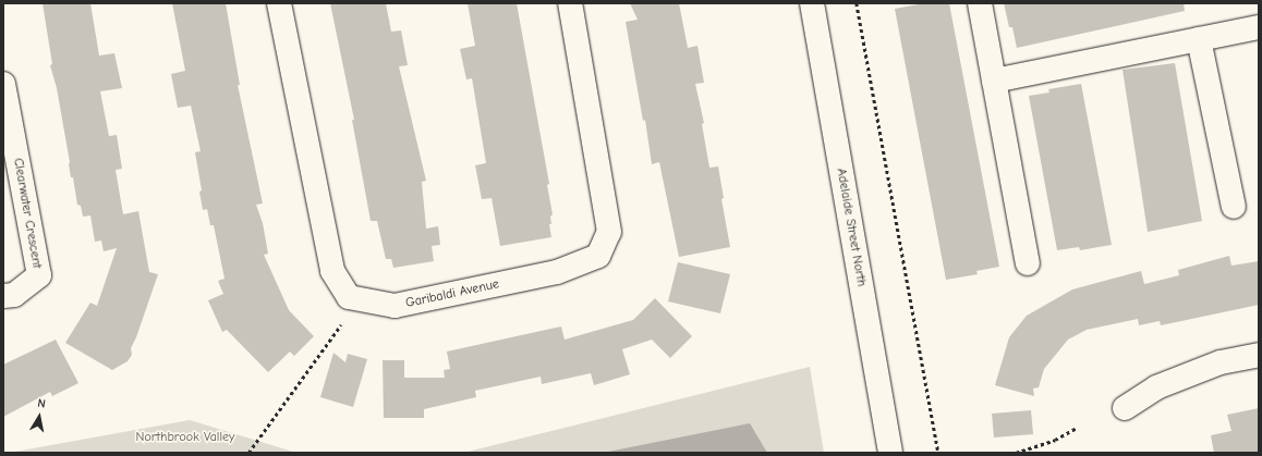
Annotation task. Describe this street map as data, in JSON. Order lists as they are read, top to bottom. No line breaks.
{"streets":{"street":["Clearwater Crescent","Adelaide Street North","Garibaldi Avenue"]},"parks":["Northbrook Valley"],"north":"top"}
